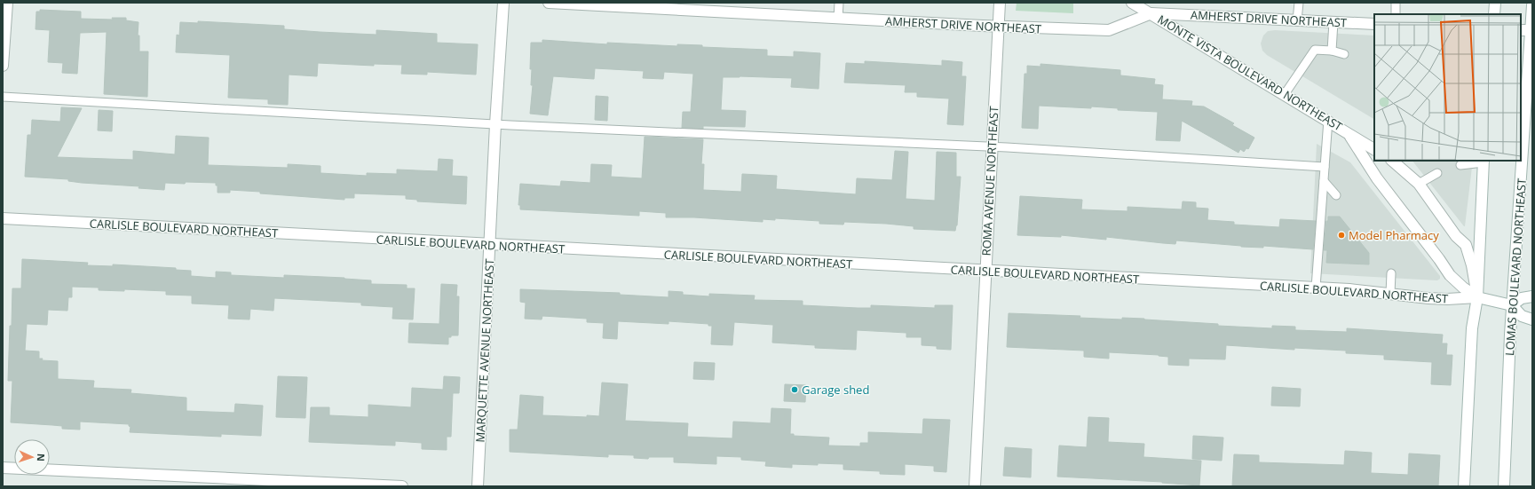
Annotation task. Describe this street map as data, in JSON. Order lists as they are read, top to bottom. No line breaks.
{"streets":{"street":["AMHERST DRIVE NORTHEAST","MONTE VISTA BOULEVARD NORTHEAST","ROMA AVENUE NORTHEAST","CARLISLE BOULEVARD NORTHEAST","LOMAS BOULEVARD NORTHEAST","MARQUETTE AVENUE NORTHEAST"]},"crossings":[["AMHERST DRIVE NORTHEAST","MONTE VISTA BOULEVARD NORTHEAST"],["AMHERST DRIVE NORTHEAST","ROMA AVENUE NORTHEAST"],["MONTE VISTA BOULEVARD NORTHEAST","CARLISLE BOULEVARD NORTHEAST"],["ROMA AVENUE NORTHEAST","CARLISLE BOULEVARD NORTHEAST"],["CARLISLE BOULEVARD NORTHEAST","LOMAS BOULEVARD NORTHEAST"],["CARLISLE BOULEVARD NORTHEAST","MARQUETTE AVENUE NORTHEAST"]],"places":["Model Pharmacy","Garage shed"],"north":"right"}
